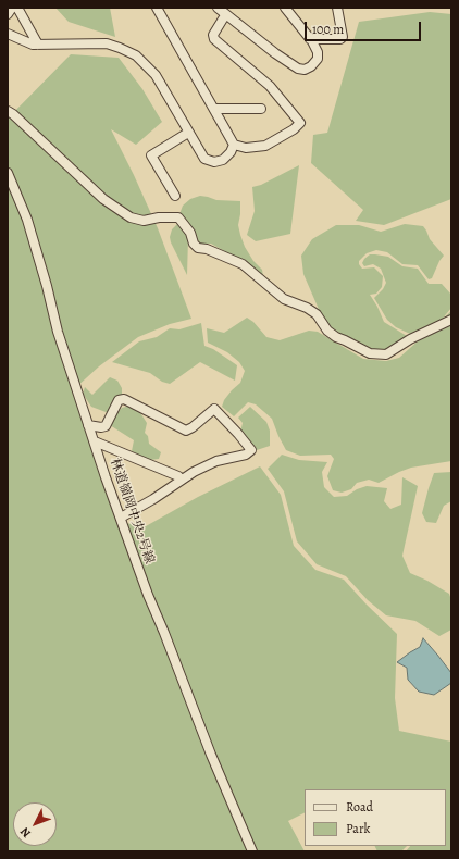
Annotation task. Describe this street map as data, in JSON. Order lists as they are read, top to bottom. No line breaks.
{"streets":{"street":["林道嶺岡中央2号線"]},"legend":["Road","Park"],"scale_bar":"100 m","north":"bottom left"}
